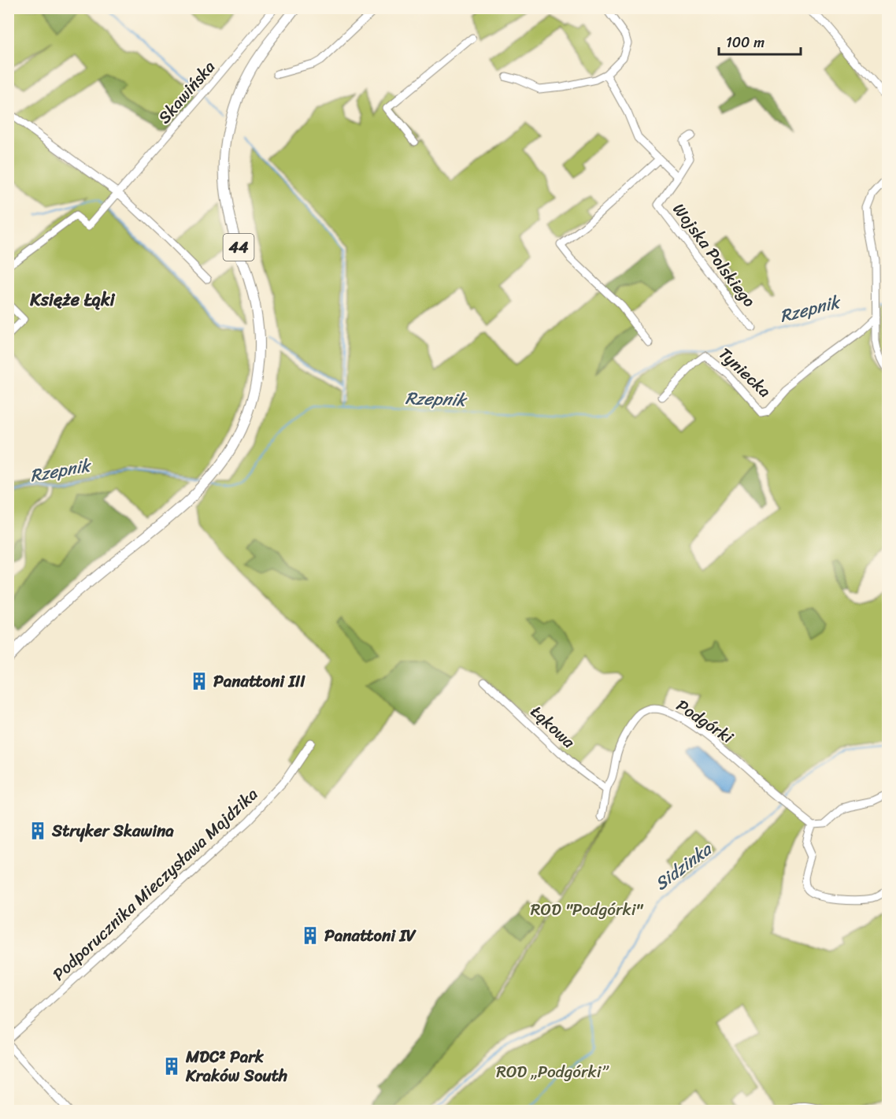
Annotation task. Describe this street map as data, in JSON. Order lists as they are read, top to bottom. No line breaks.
{"streets":{"main road":["44"],"street":["Skawińska","Wojska Polskiego","Tyniecka","Podgórki","Łąkowa","Podporucznika Mieczysława Majdzika"]},"crossings":[["Podgórki","Łąkowa"]],"districts":["Księże Łąki"],"water":["Rzepnik","Sidzinka"],"parks":["ROD \"Podgórki\"","ROD „Podgórki”"],"places":{"building":["Panattoni III","Stryker Skawina","Panattoni IV","MDC² Park Kraków South"]},"scale_bar":"100 m"}
